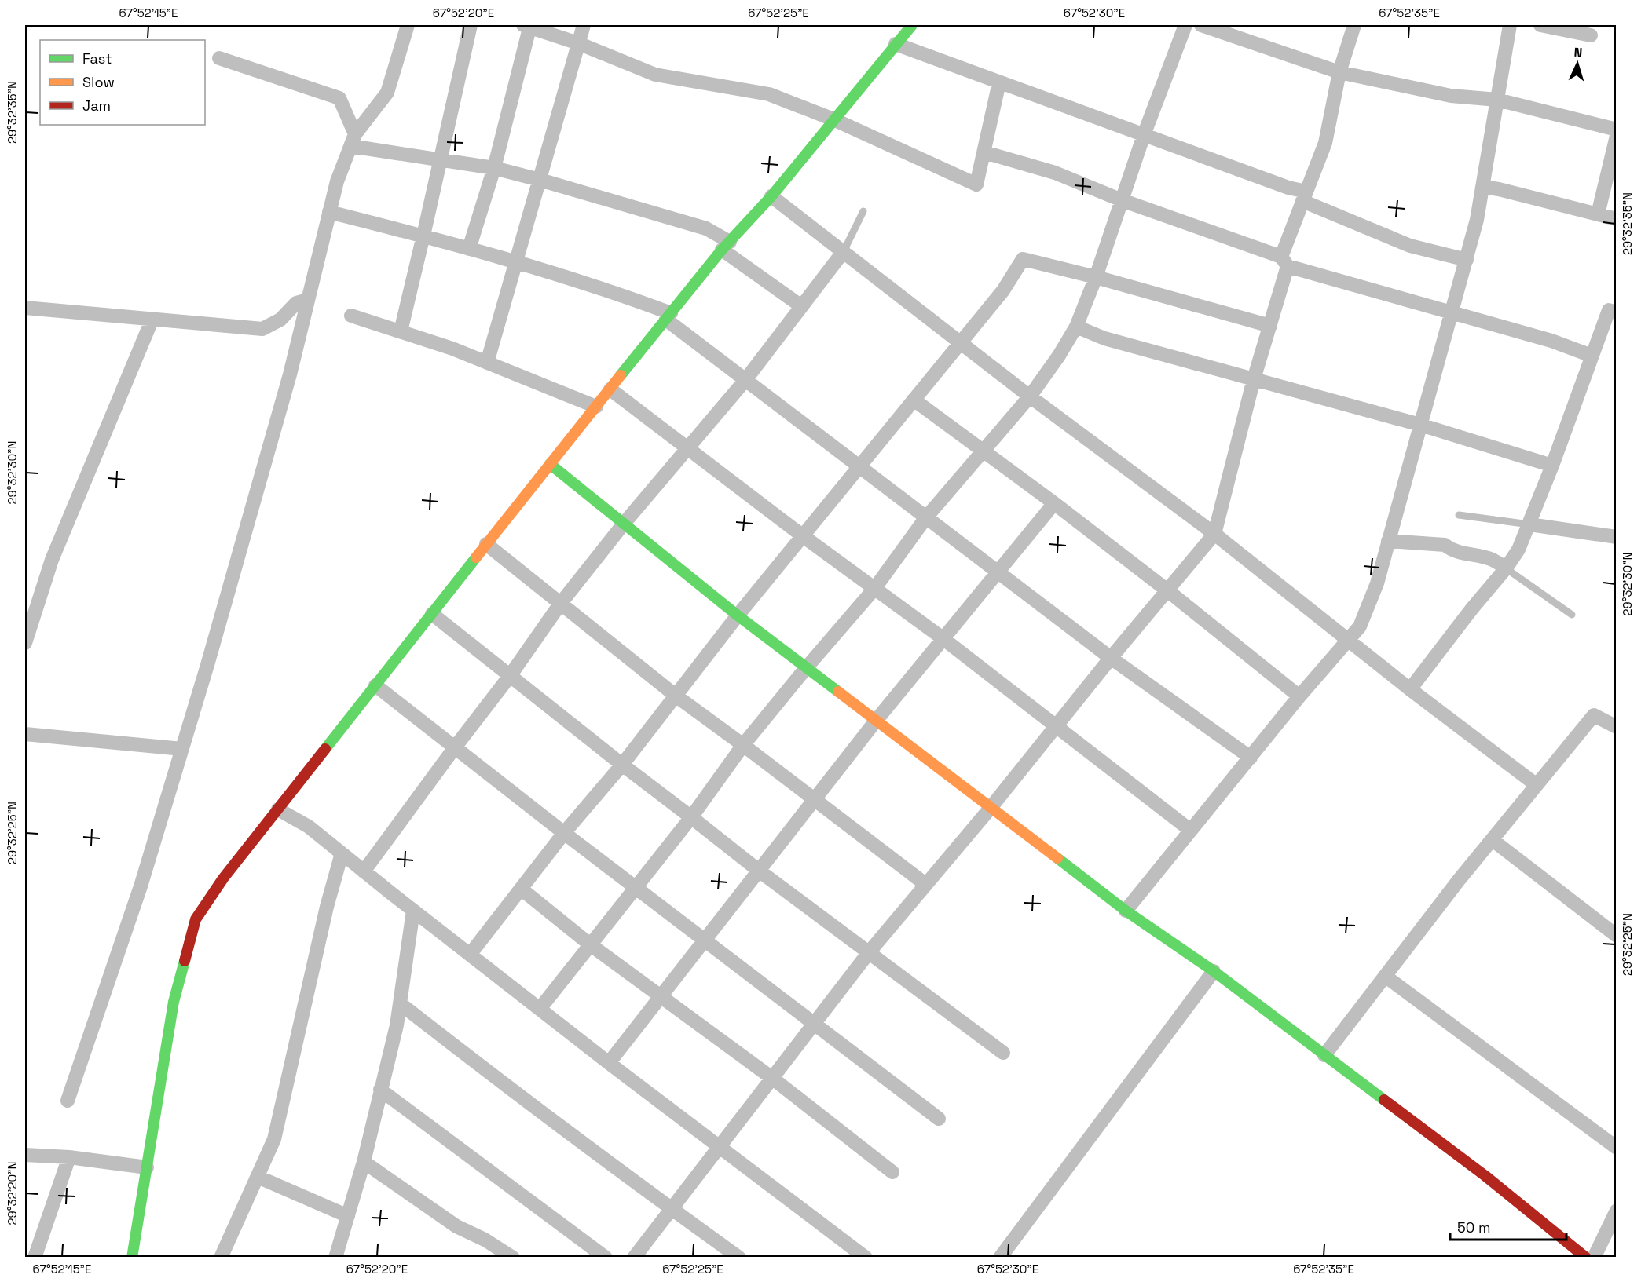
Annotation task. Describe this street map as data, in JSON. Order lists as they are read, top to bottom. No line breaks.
{"legend":["Fast","Slow","Jam"],"scale_bar":"50 m","north":"top","coordinates":["67°52'15\"E","67°52'20\"E","67°52'25\"E","67°52'30\"E","67°52'35\"E","29°32'35\"N","29°32'30\"N","29°32'25\"N","29°32'20\"N"]}
